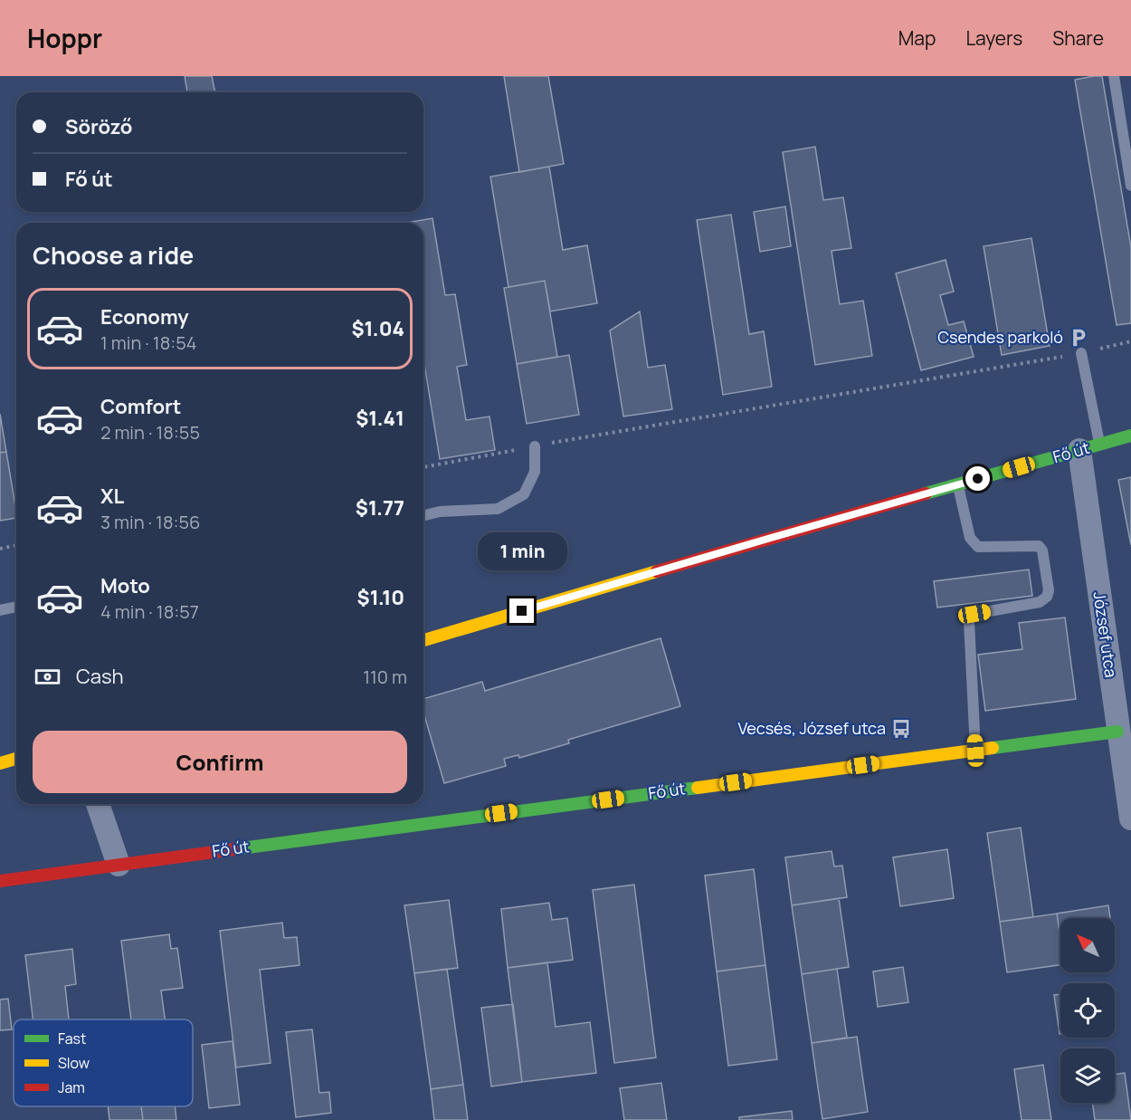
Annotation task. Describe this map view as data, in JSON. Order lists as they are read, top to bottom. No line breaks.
{"streets":{"street":["Fő út","József utca"]},"crossings":[["Fő út","József utca"]],"places":{"parking":["Csendes parkoló"],"bus stop":["Vecsés, József utca"]},"legend":["Fast","Slow","Jam"],"north":"top left","page":{"header":"Hoppr","nav":["Map","Layers","Share"],"banner":["Söröző","Fő út"],"heading":"Choose a ride","list":[{"name":"Economy","note":"1 min · 18:54","value":"$1.04"},{"name":"Comfort","note":"2 min · 18:55","value":"$1.41"},{"name":"XL","note":"3 min · 18:56","value":"$1.77"},{"name":"Moto","note":"4 min · 18:57","value":"$1.10"}],"bubble":"1 min","pay":["Cash","110 m"],"buttons":"Confirm"}}
